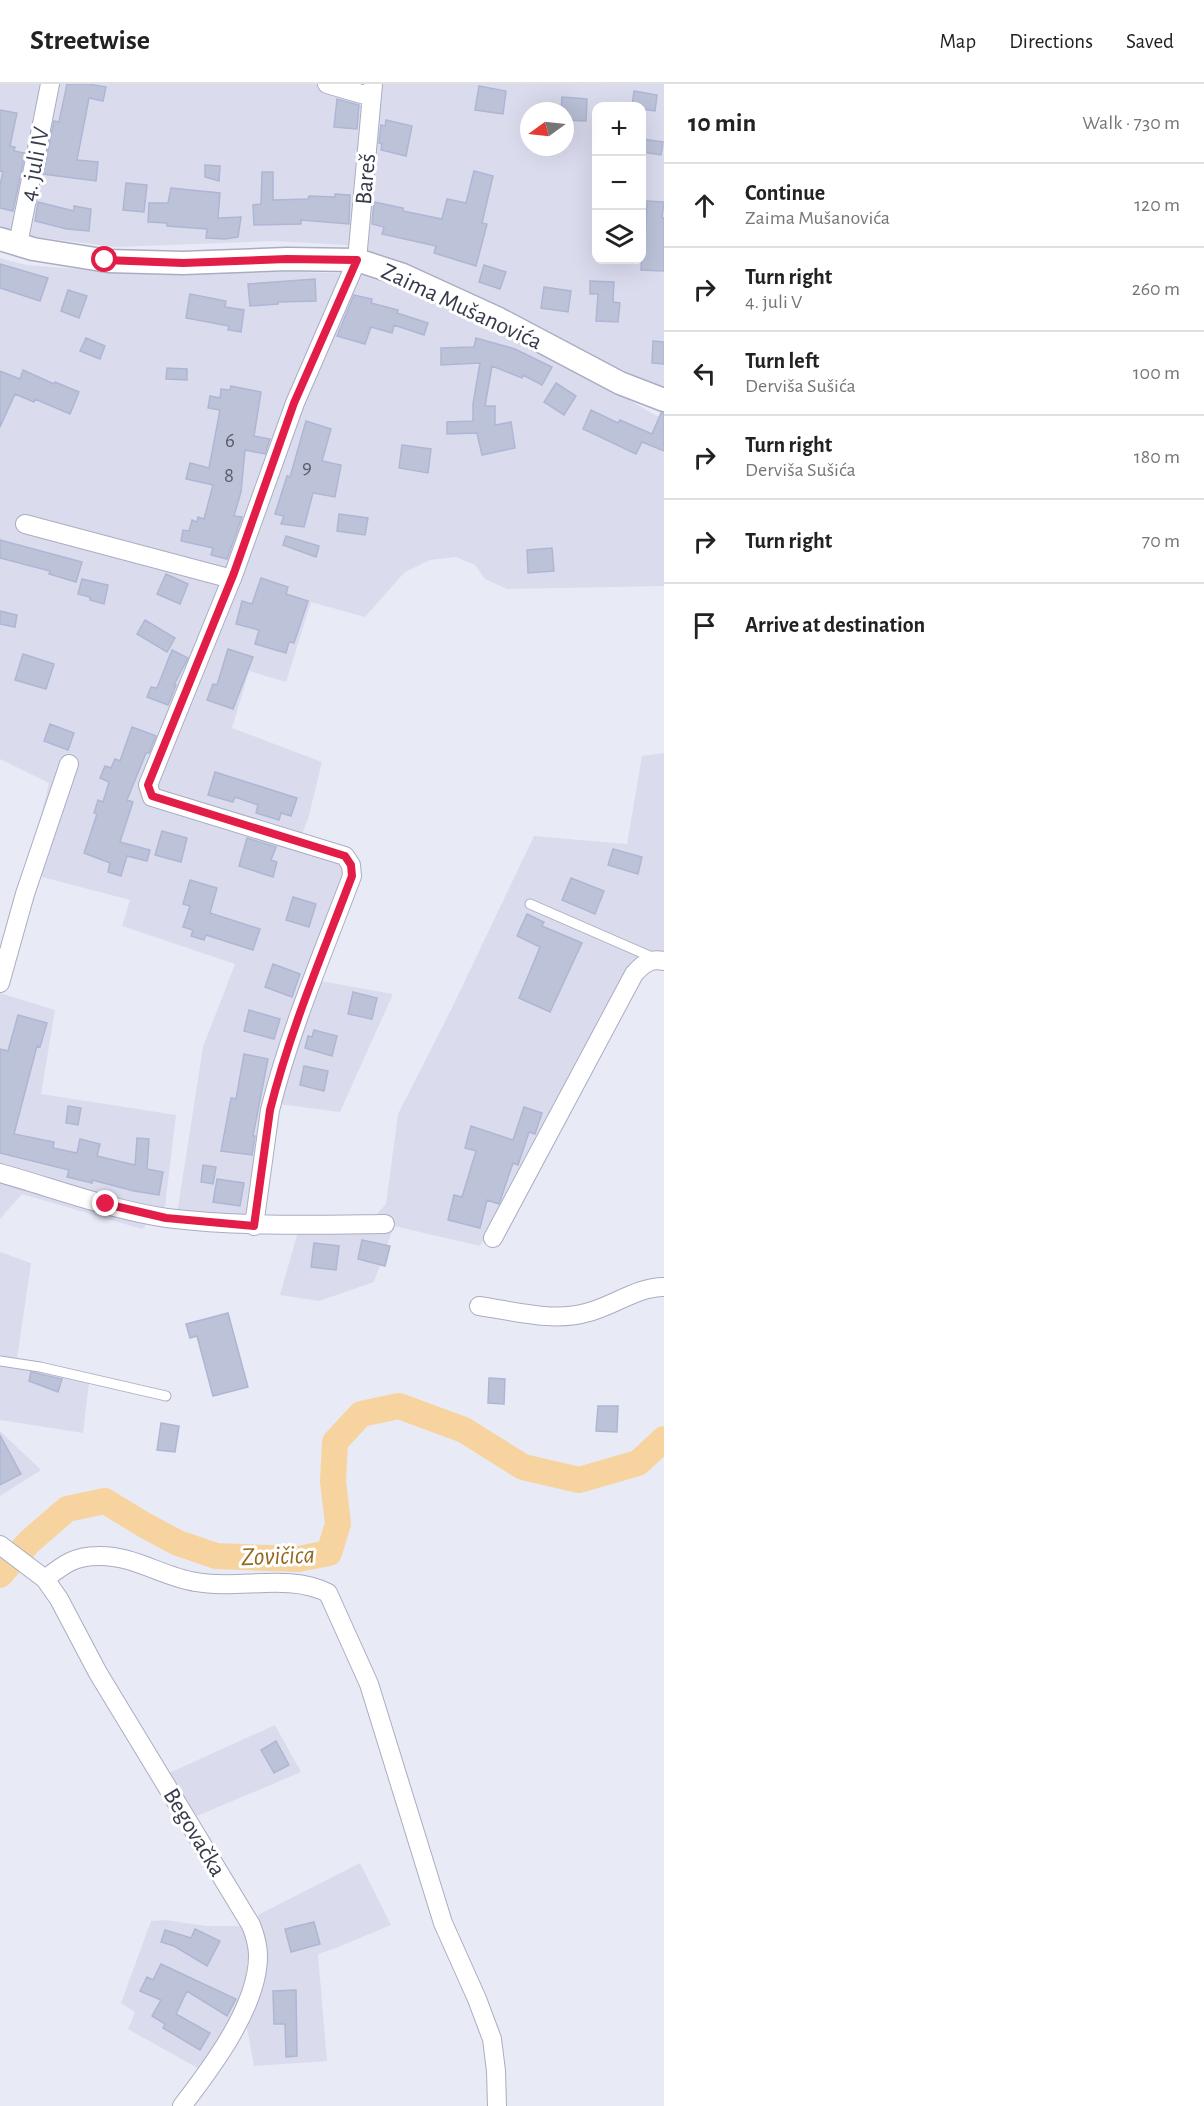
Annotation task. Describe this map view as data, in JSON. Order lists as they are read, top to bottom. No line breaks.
{"streets":{"street":["4. juli IV","Bareš","Zaima Mušanovića","Begovačka"]},"crossings":[["4. juli IV","Zaima Mušanovića"],["Bareš","Zaima Mušanovića"]],"water":["Zovičica"],"house_numbers":["6","9","8"],"north":"left","page":{"header":"Streetwise","nav":["Map","Directions","Saved"],"heading":["10 min","Walk · 730 m"],"map_buttons":["+","−"],"list":[["Continue","Zaima Mušanovića","120 m"],["Turn right","4. juli V","260 m"],["Turn left","Derviša Sušića","100 m"],["Turn right","Derviša Sušića","180 m"],["Turn right","70 m"],"Arrive at destination"]}}
